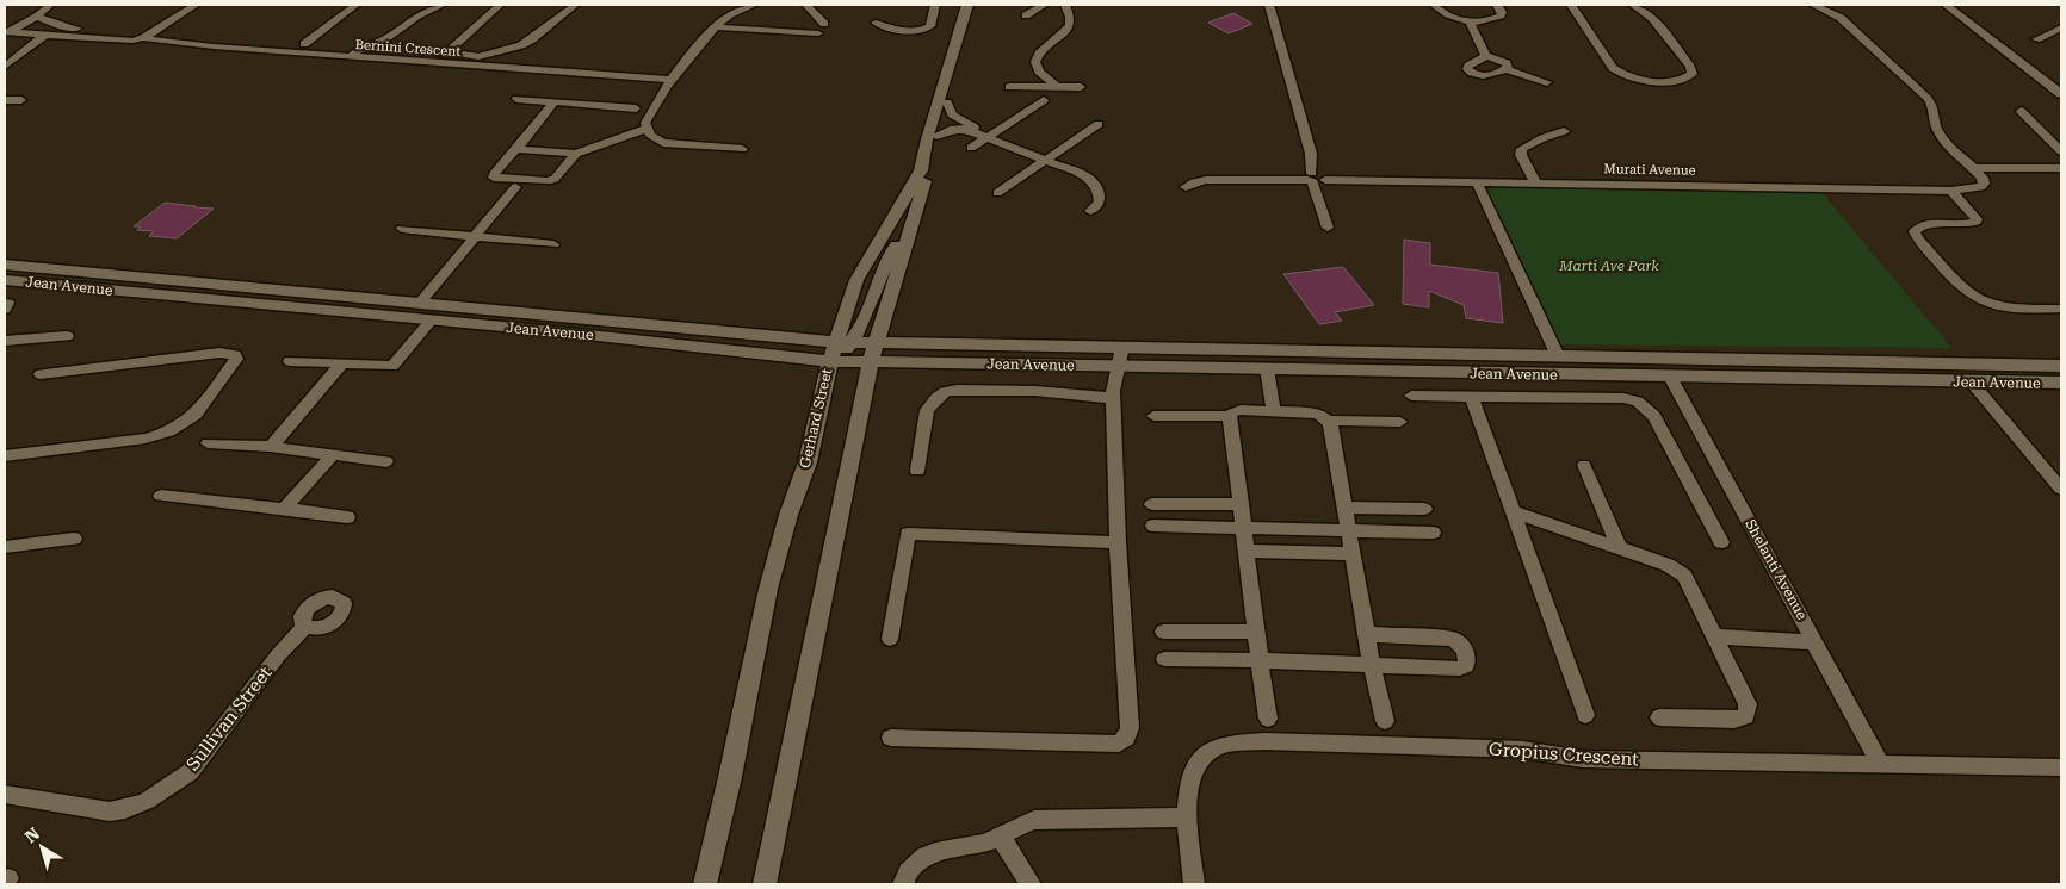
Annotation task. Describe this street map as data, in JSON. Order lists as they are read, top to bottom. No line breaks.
{"streets":{"main road":["Jean Avenue","Gerhard Street"],"street":["Bernini Crescent","Murati Avenue","Shelanti Avenue","Sullivan Street","Gropius Crescent"]},"crossings":[["Jean Avenue","Gerhard Street"],["Jean Avenue","Shelanti Avenue"],["Shelanti Avenue","Gropius Crescent"]],"parks":["Marti Ave Park"],"north":"top left"}
